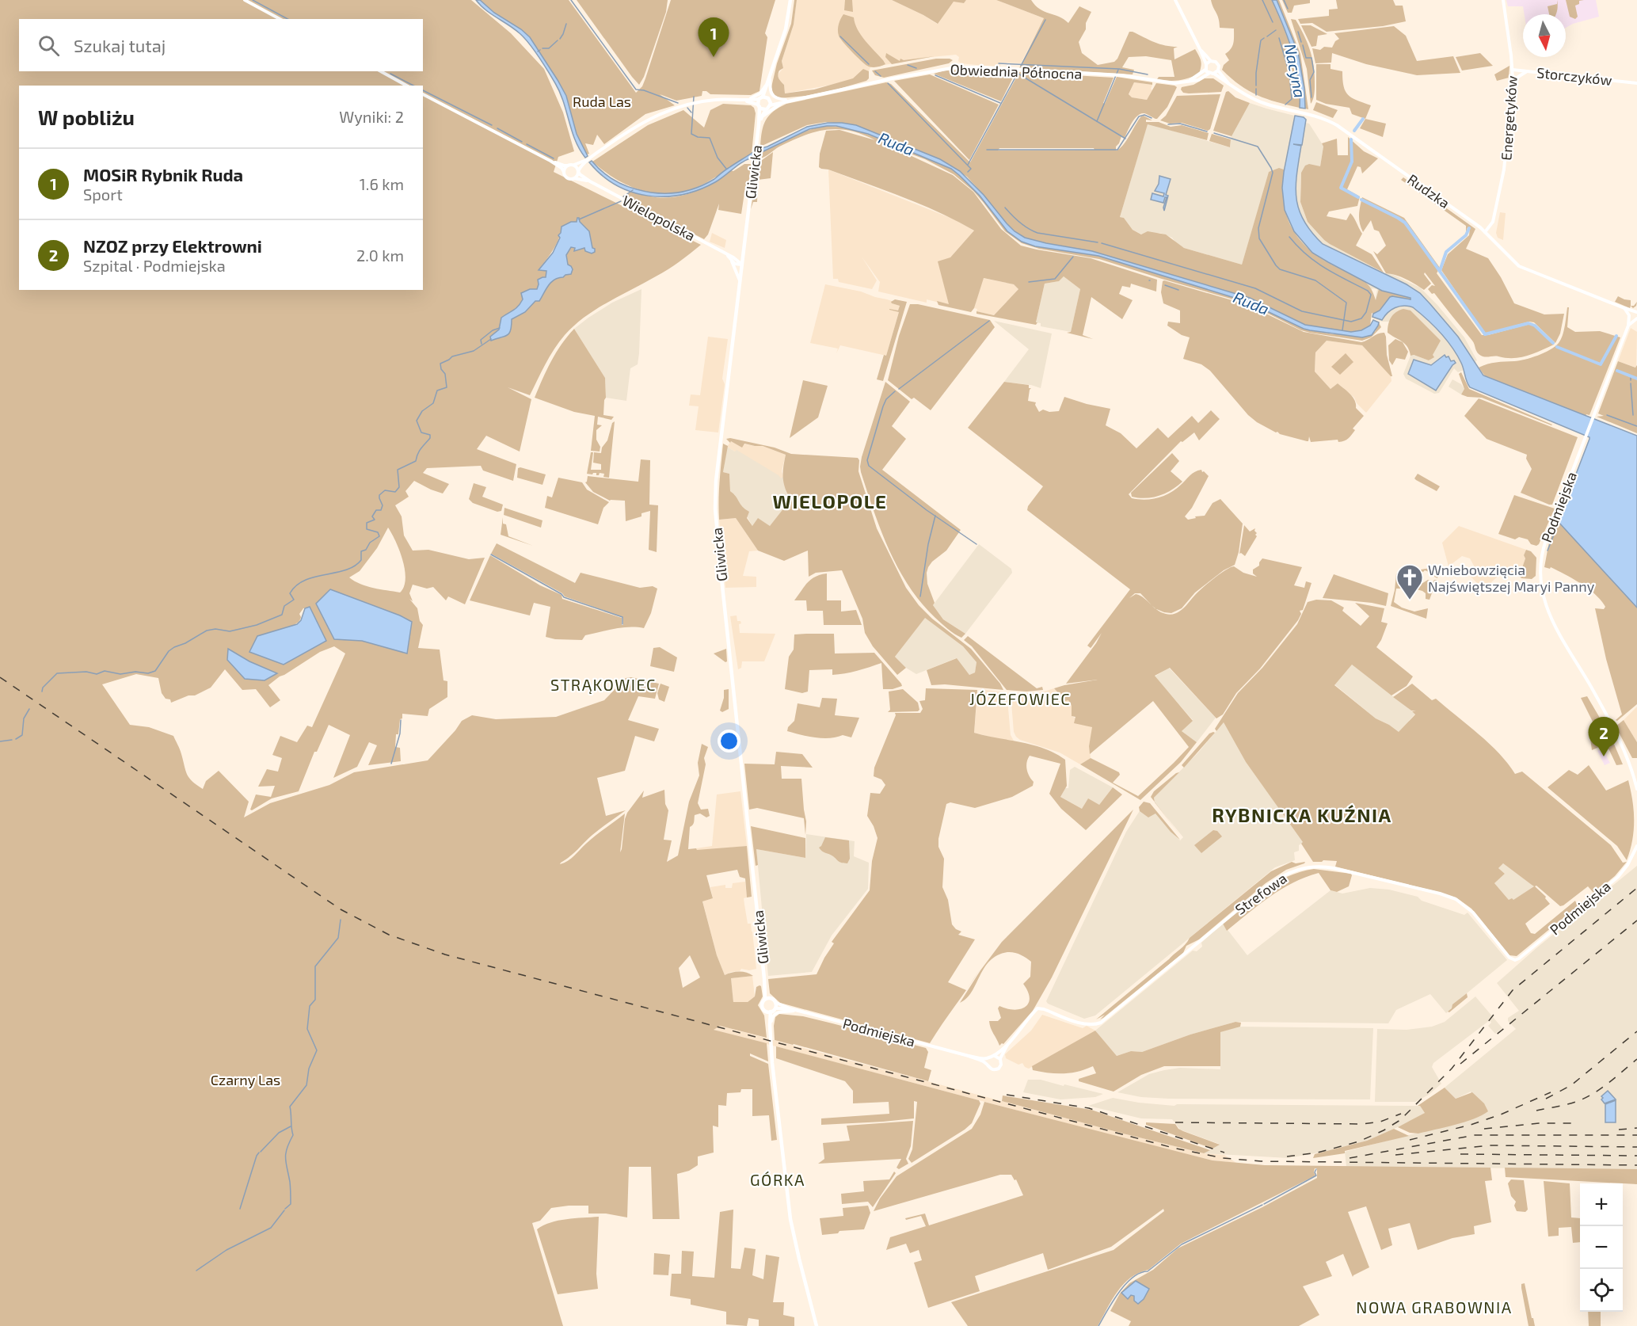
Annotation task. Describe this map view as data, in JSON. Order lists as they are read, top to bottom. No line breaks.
{"streets":{"main road":["Gliwicka"],"street":["Obwiednia Północna","Storczyków","Energetyków","Rudzka","Wielopolska","Podmiejska","Strefowa"]},"crossings":[["Obwiednia Północna","Rudzka"],["Storczyków","Energetyków"],["Energetyków","Rudzka"],["Gliwicka","Podmiejska"],["Podmiejska","Strefowa"]],"districts":["WIELOPOLE","STRĄKOWIEC","JÓZEFOWIEC","RYBNICKA KUŹNIA","GÓRKA","NOWA GRABOWNIA"],"water":["Nacyna","Ruda"],"parks":["Ruda Las","Czarny Las"],"places":{"church":["Wniebowzięcia Najświętszej Maryi Panny"]},"north":"bottom","page":{"pins":["1","2"],"search":"Szukaj tutaj","heading":["W pobliżu","Wyniki: 2"],"list":[{"mark":"1","name":"MOSiR Rybnik Ruda","note":"Sport","value":"1.6 km"},{"mark":"2","name":"NZOZ przy Elektrowni","note":"Szpital · Podmiejska","value":"2.0 km"}],"map_buttons":["+","−"]}}
